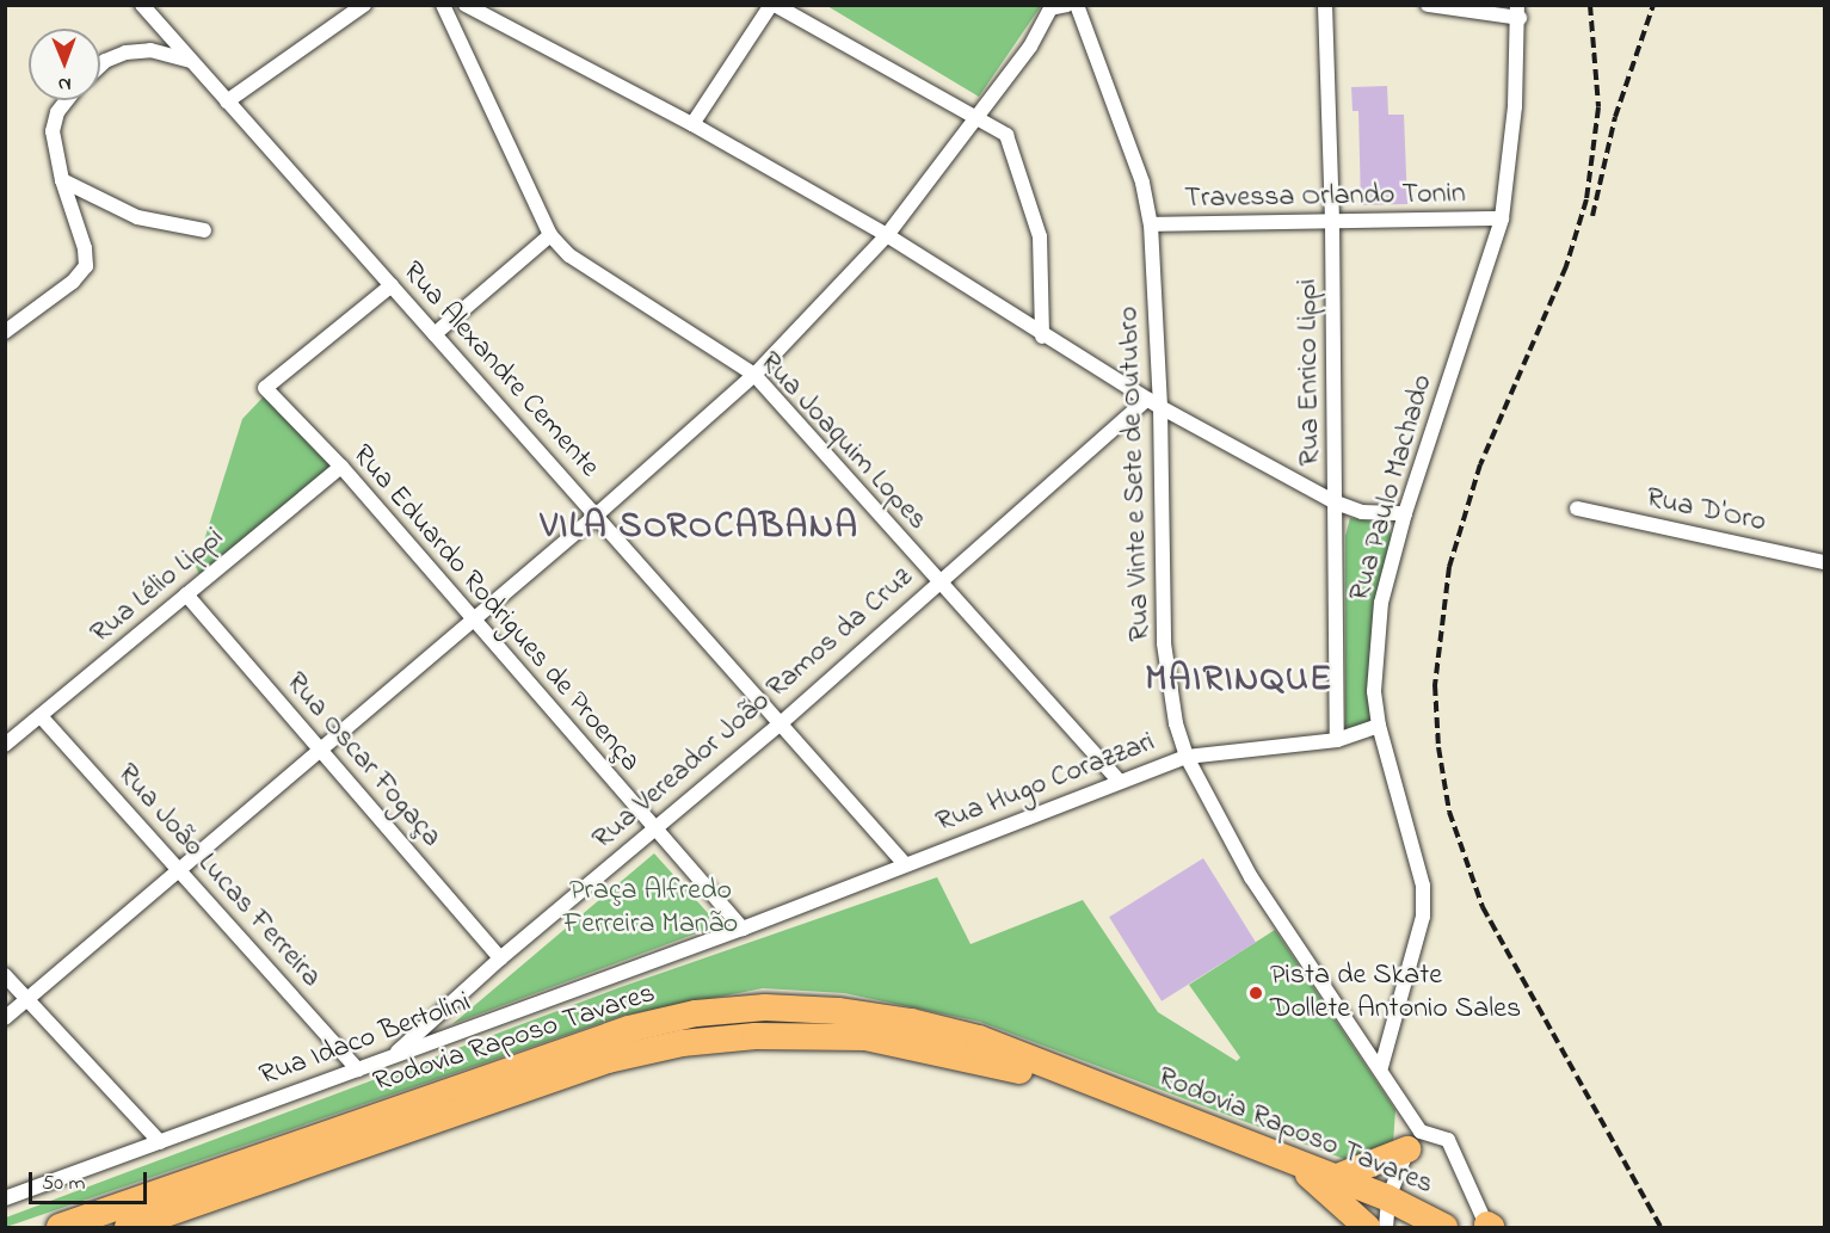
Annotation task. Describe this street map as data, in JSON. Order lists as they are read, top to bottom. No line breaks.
{"streets":{"highway":["Rodovia Raposo Tavares"],"street":["Travessa Orlando Tonin","Rua Alexandre Cemente","Rua Enrico Lippi","Rua Joaquim Lopes","Rua Vinte e Sete de Outubro","Rua Paulo Machado","Rua D'Oro","Rua Lélio Lippi","Rua Eduardo Rodrigues de Proença","Rua Vereador João Ramos da Cruz","Rua Oscar Fogaça","Rua Hugo Corazzari","Rua João Lucas Ferreira","Rua Idaco Bertolini"]},"crossings":[["Travessa Orlando Tonin","Rua Enrico Lippi"],["Travessa Orlando Tonin","Rua Vinte e Sete de Outubro"],["Travessa Orlando Tonin","Rua Paulo Machado"],["Rua Alexandre Cemente","Rua Eduardo Rodrigues de Proença"],["Rua Alexandre Cemente","Rua Vereador João Ramos da Cruz"],["Rua Alexandre Cemente","Rua Hugo Corazzari"],["Rua Enrico Lippi","Rua Hugo Corazzari"],["Rua Joaquim Lopes","Rua Vereador João Ramos da Cruz"],["Rua Joaquim Lopes","Rua Hugo Corazzari"],["Rua Vinte e Sete de Outubro","Rua Paulo Machado"],["Rua Vinte e Sete de Outubro","Rua Hugo Corazzari"],["Rua Paulo Machado","Rua Hugo Corazzari"],["Rua Lélio Lippi","Rua Eduardo Rodrigues de Proença"],["Rua Lélio Lippi","Rua Oscar Fogaça"],["Rua Lélio Lippi","Rua João Lucas Ferreira"],["Rua Eduardo Rodrigues de Proença","Rua Vereador João Ramos da Cruz"],["Rua Eduardo Rodrigues de Proença","Rua Hugo Corazzari"],["Rua Eduardo Rodrigues de Proença","Rua Idaco Bertolini"],["Rua Vereador João Ramos da Cruz","Rua Oscar Fogaça"],["Rua Vereador João Ramos da Cruz","Rua Idaco Bertolini"],["Rua Hugo Corazzari","Rua Idaco Bertolini"],["Rua João Lucas Ferreira","Rua Idaco Bertolini"]],"districts":["VILA SOROCABANA","MAIRINQUE"],"parks":["Praça Alfredo Ferreira Manão"],"places":["Pista de Skate Dollete Antonio Sales"],"scale_bar":"50 m","north":"bottom"}
